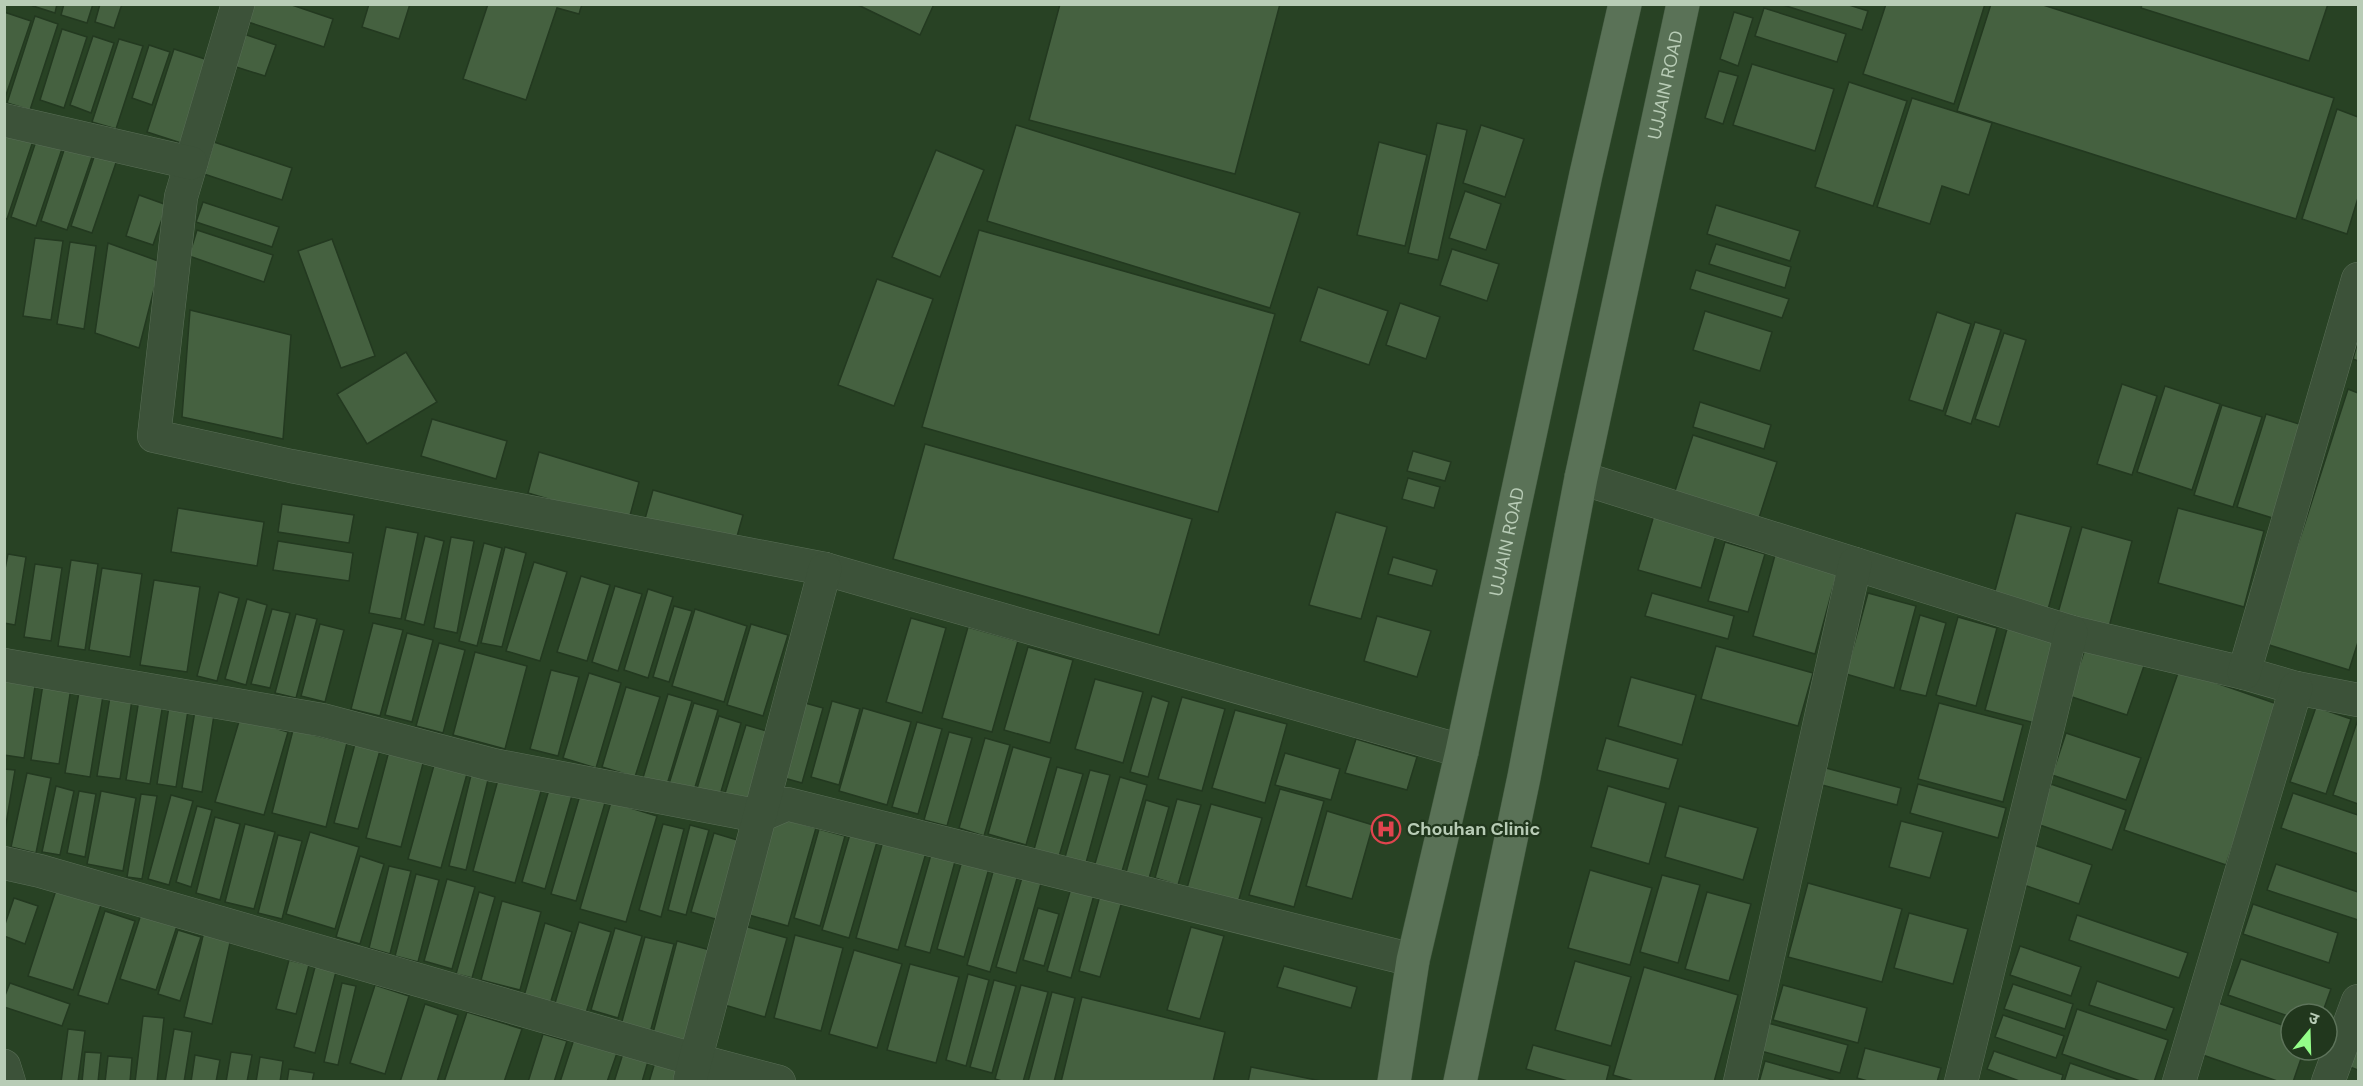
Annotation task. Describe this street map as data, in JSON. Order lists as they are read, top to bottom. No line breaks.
{"streets":{"main road":["UJJAIN ROAD"]},"places":{"hospital":["Chouhan Clinic"]},"north":"top"}
